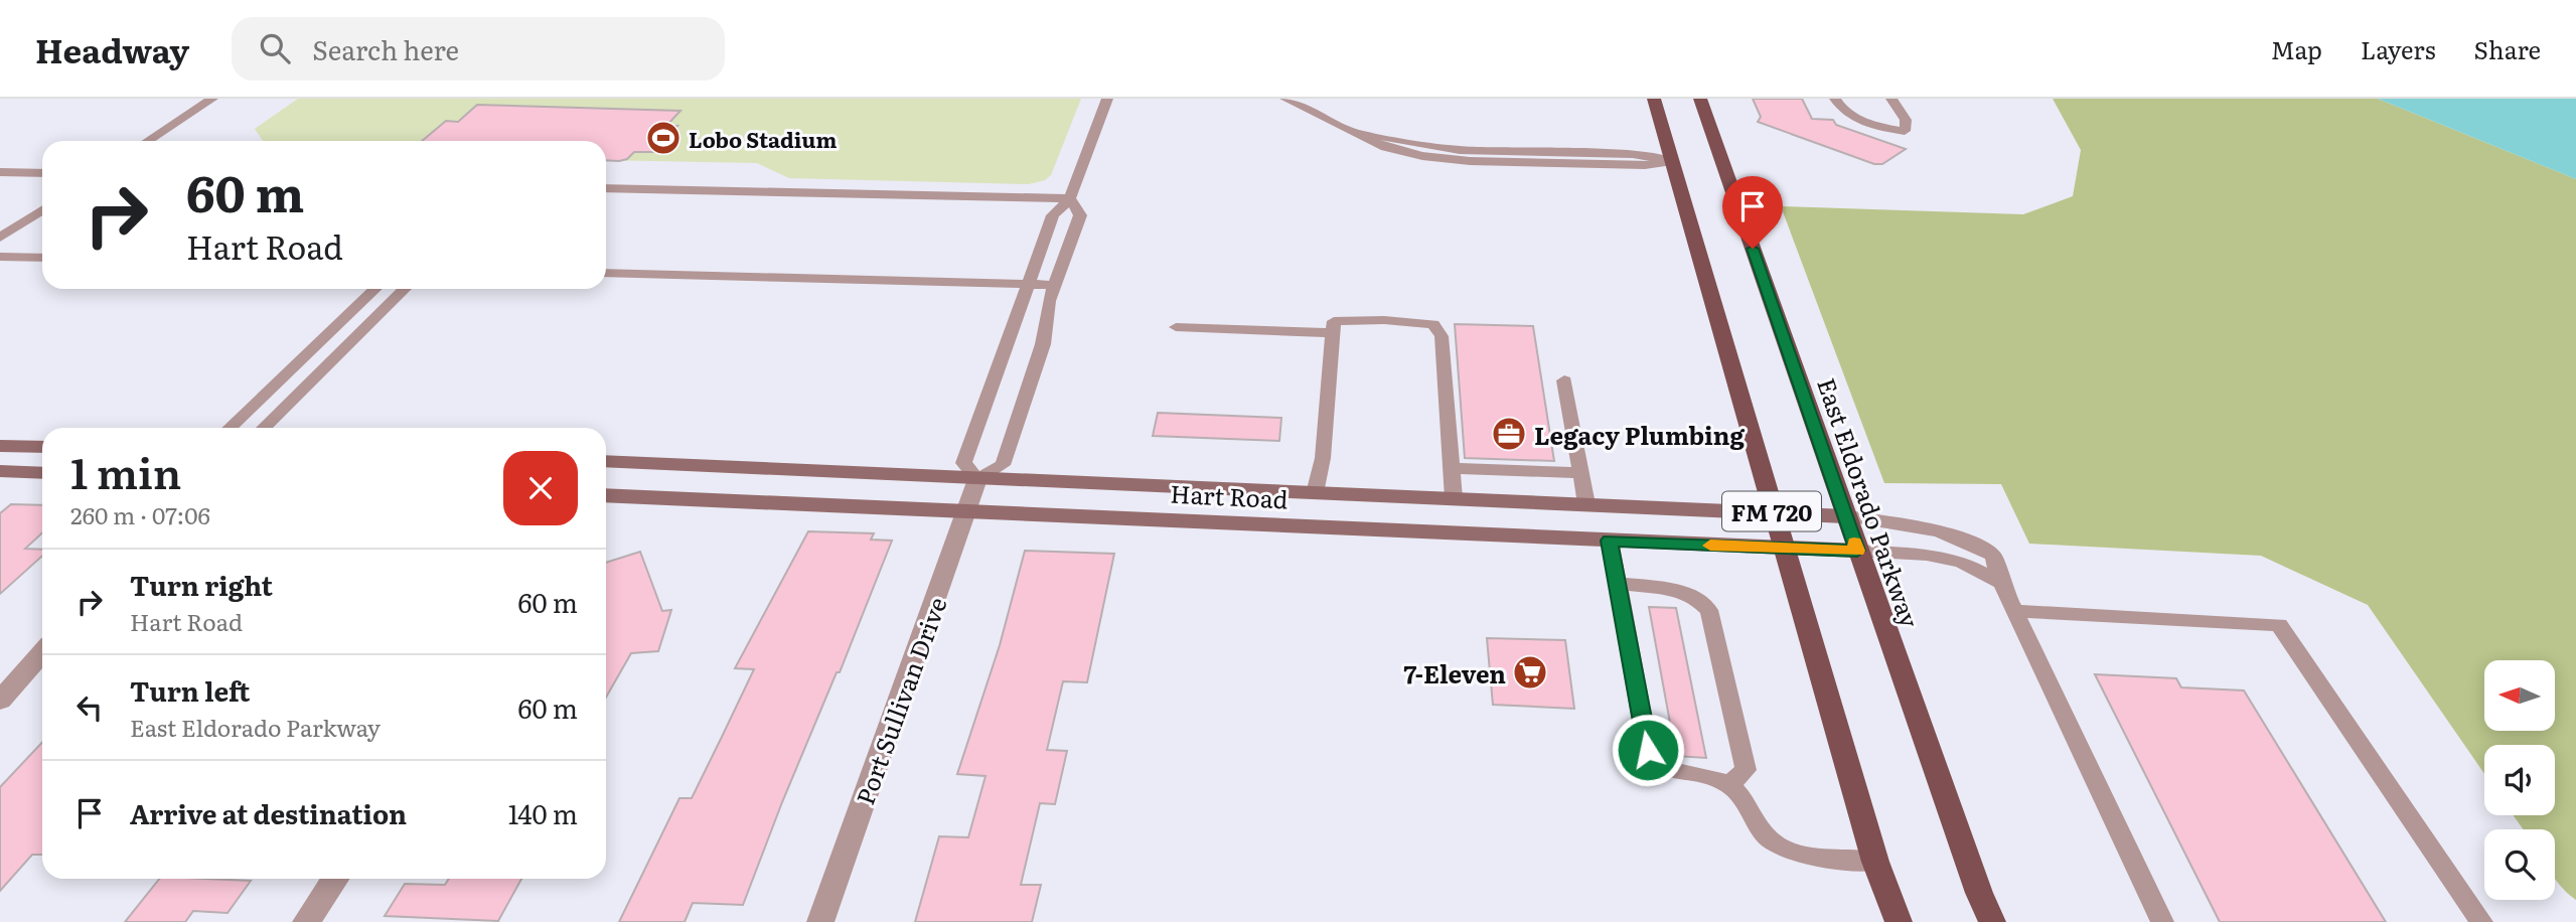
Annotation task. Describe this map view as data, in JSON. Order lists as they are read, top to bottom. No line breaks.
{"streets":{"main road":["East Eldorado Parkway","FM 720"],"street":["Hart Road","Port Sullivan Drive"]},"crossings":[["Hart Road","East Eldorado Parkway"],["Hart Road","FM 720"],["Hart Road","Port Sullivan Drive"]],"places":{"sports":["Lobo Stadium"],"office":["Legacy Plumbing"],"supermarket":["7-Eleven"]},"north":"left","page":{"header":"Headway","search":"Search here","nav":["Map","Layers","Share"],"turn":["60 m","Hart Road"],"heading":["1 min","260 m · 07:06"],"list":[{"name":"Turn right","note":"Hart Road","value":"60 m"},{"name":"Turn left","note":"East Eldorado Parkway","value":"60 m"},{"name":"Arrive at destination","value":"140 m"}]}}
